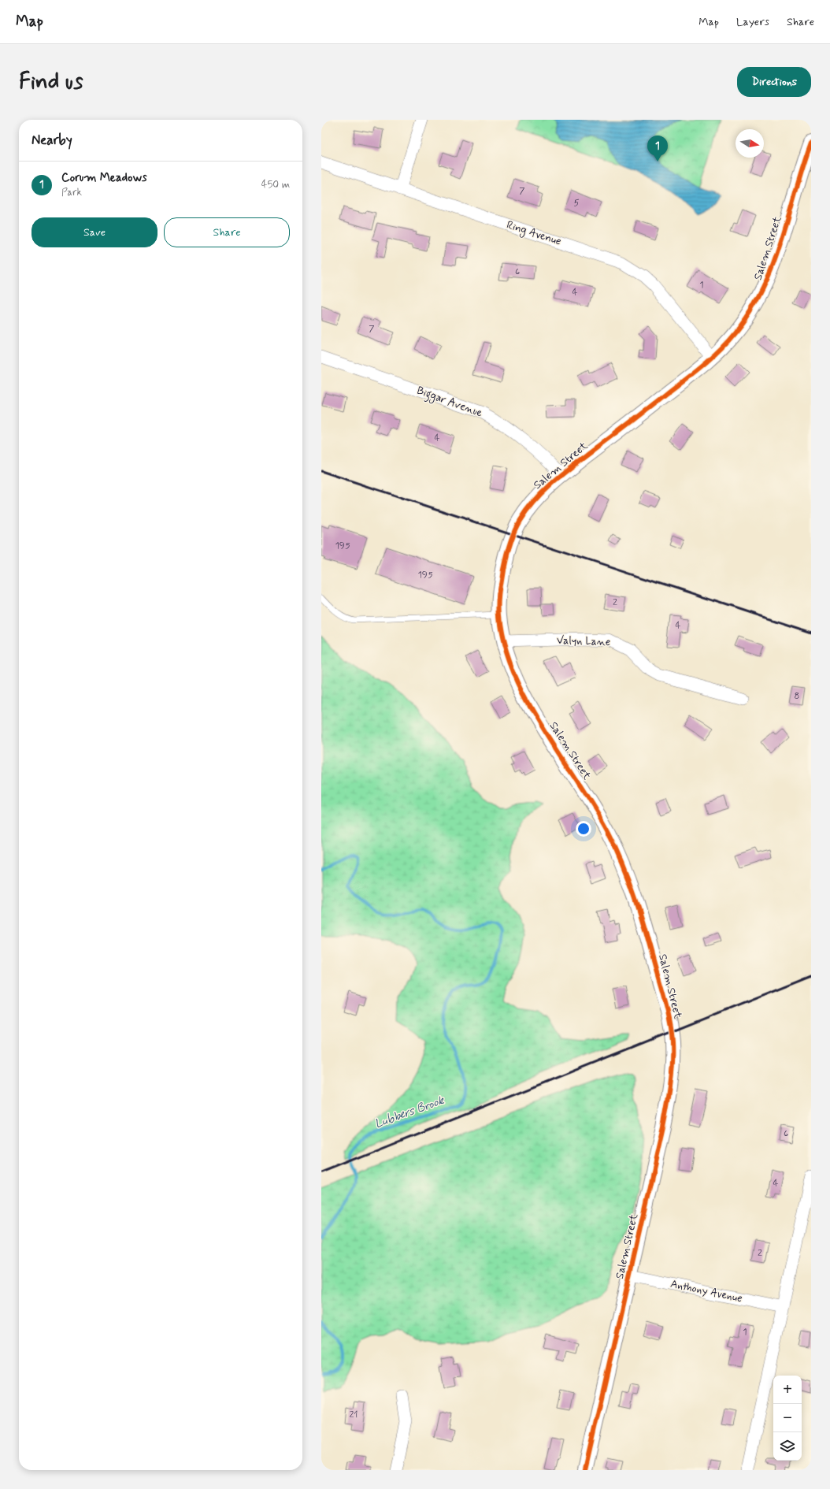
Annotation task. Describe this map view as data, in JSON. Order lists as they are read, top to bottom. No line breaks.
{"streets":{"street":["Ring Avenue","Salem Street","Biggar Avenue","Valyn Lane","Anthony Avenue"]},"crossings":[["Ring Avenue","Salem Street"],["Salem Street","Biggar Avenue"],["Salem Street","Valyn Lane"],["Salem Street","Anthony Avenue"]],"water":["Lubbers Brook"],"house_numbers":["7","5","6","1","4","7","4","195","195","2","4","8","6","4","2","1","21"],"north":"right","page":{"header":"Map","nav":["Map","Layers","Share"],"buttons":["Directions",["Save","Share"]],"title":"Find us","heading":"Nearby","pins":"1","list":[{"mark":"1","name":"Corum Meadows","note":"Park","value":"450 m"}],"map_buttons":["+","−"]}}
